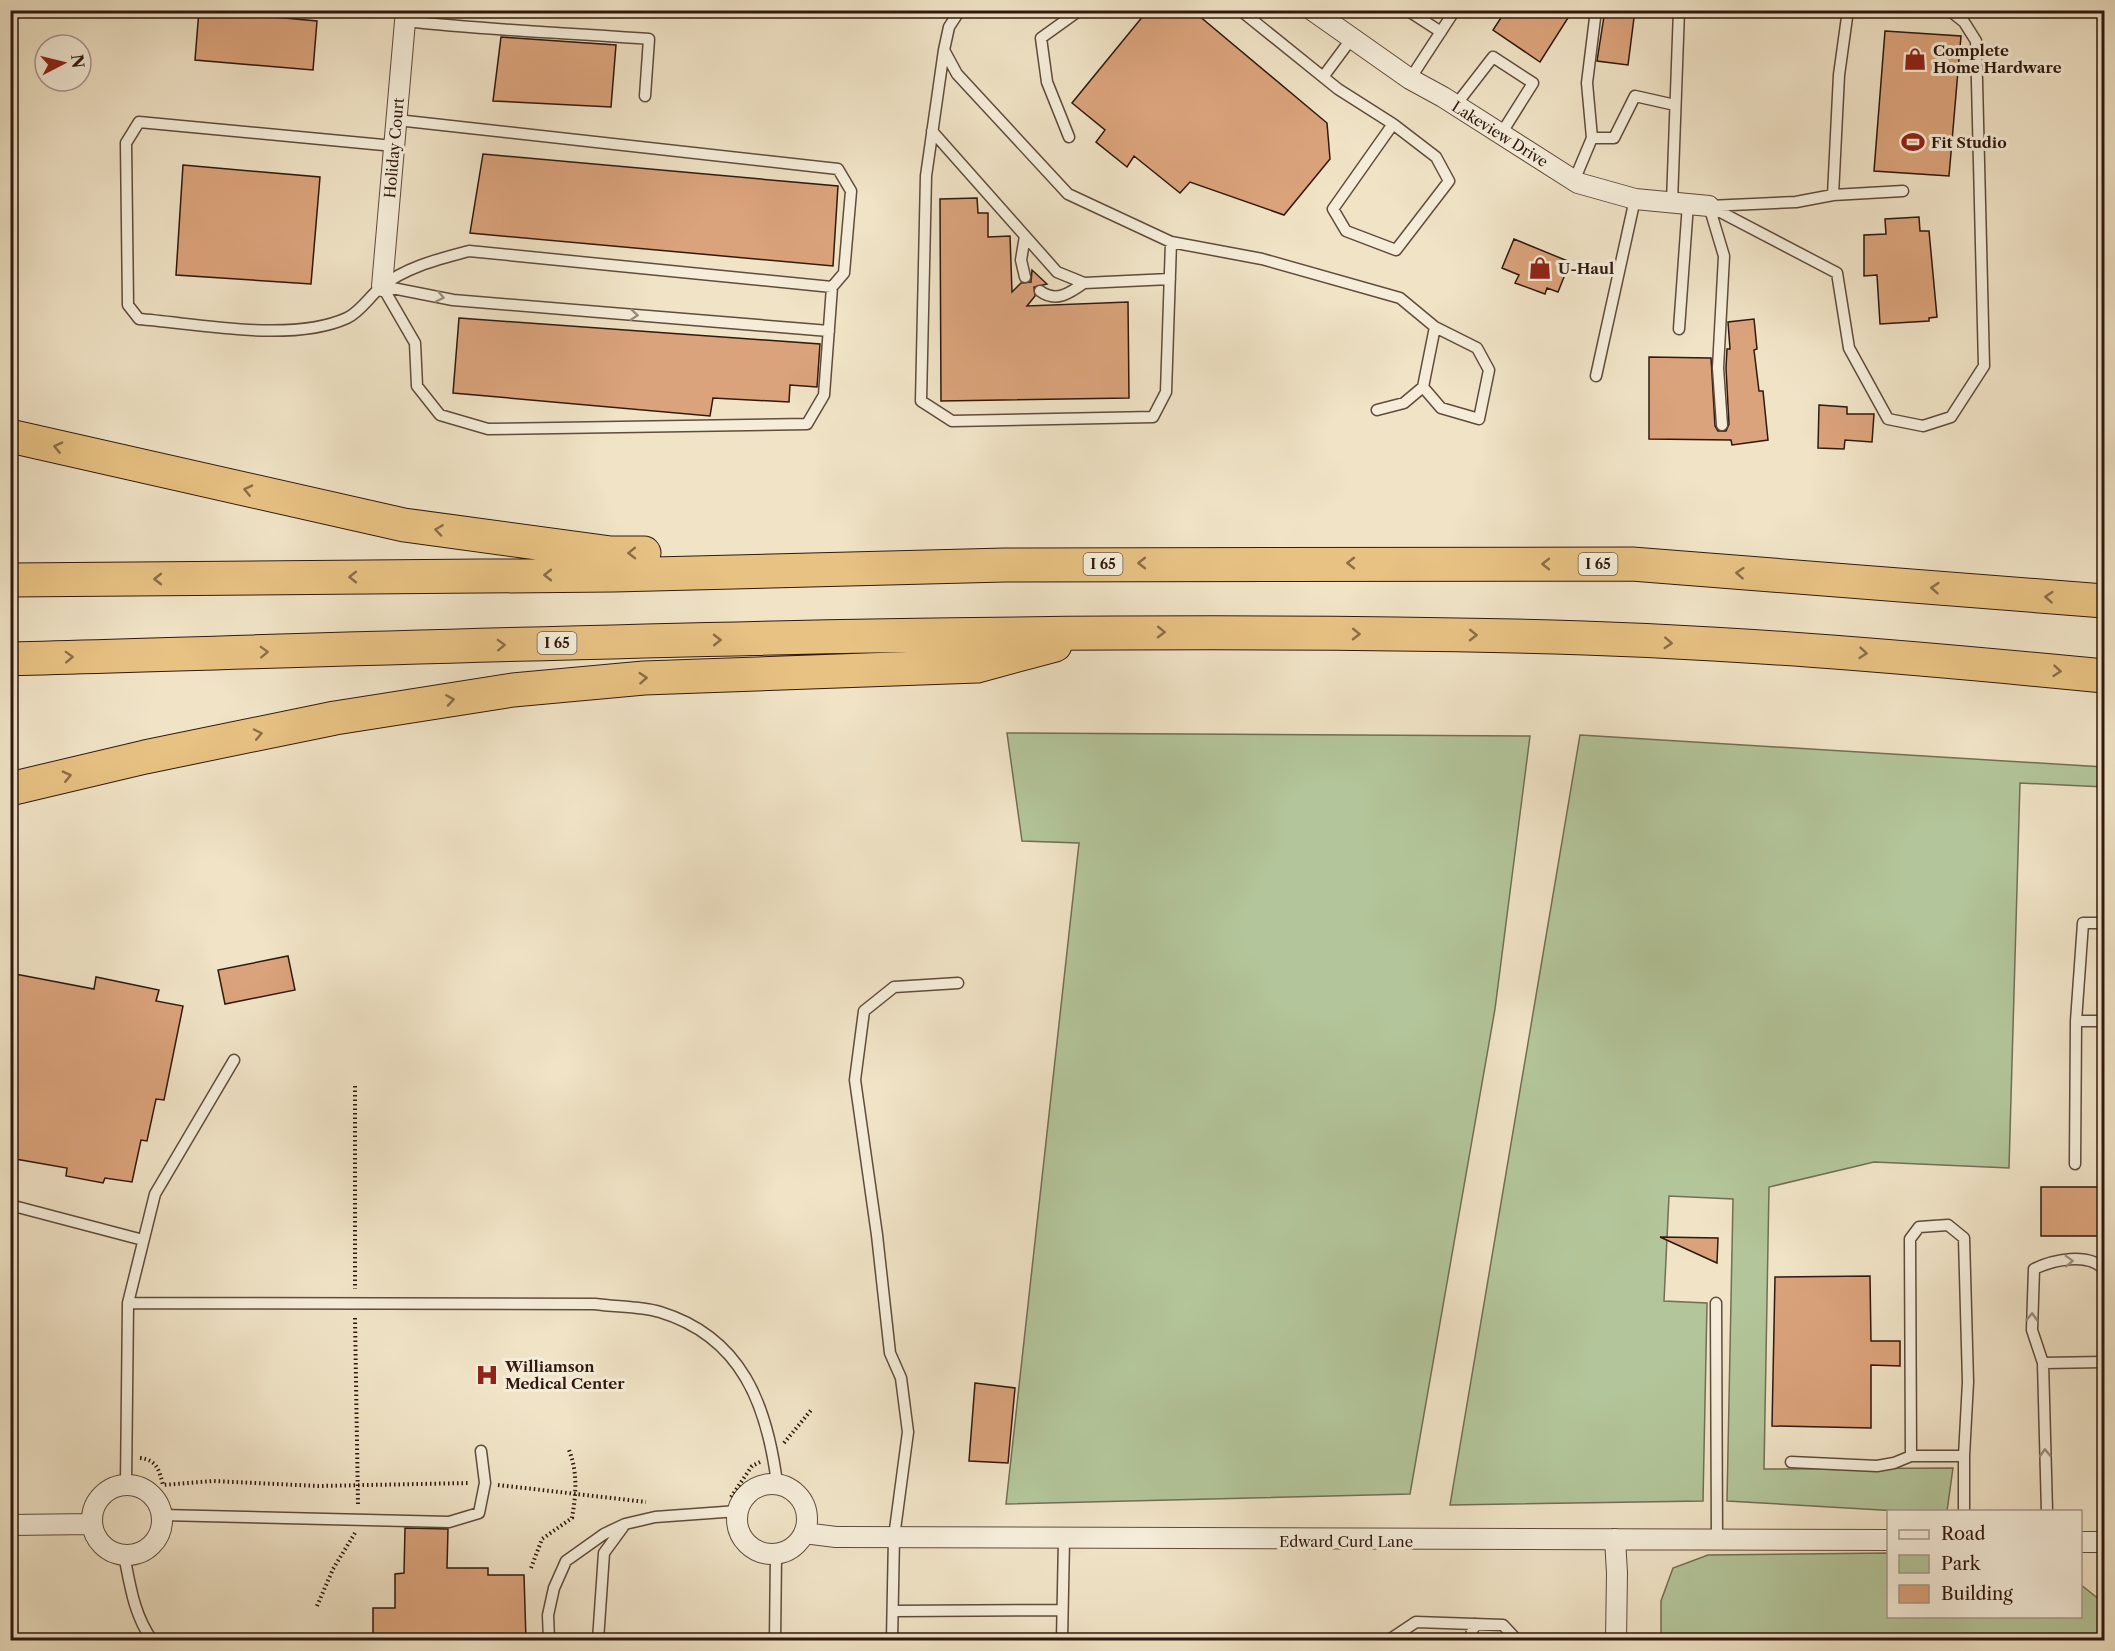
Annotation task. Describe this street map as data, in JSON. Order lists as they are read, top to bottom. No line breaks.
{"streets":{"highway":["I 65"],"street":["Lakeview Drive","Holiday Court","Edward Curd Lane"]},"places":{"shop":["Complete Home Hardware","U-Haul"],"sports":["Fit Studio"],"hospital":["Williamson Medical Center"]},"legend":["Road","Park","Building"],"north":"right"}
